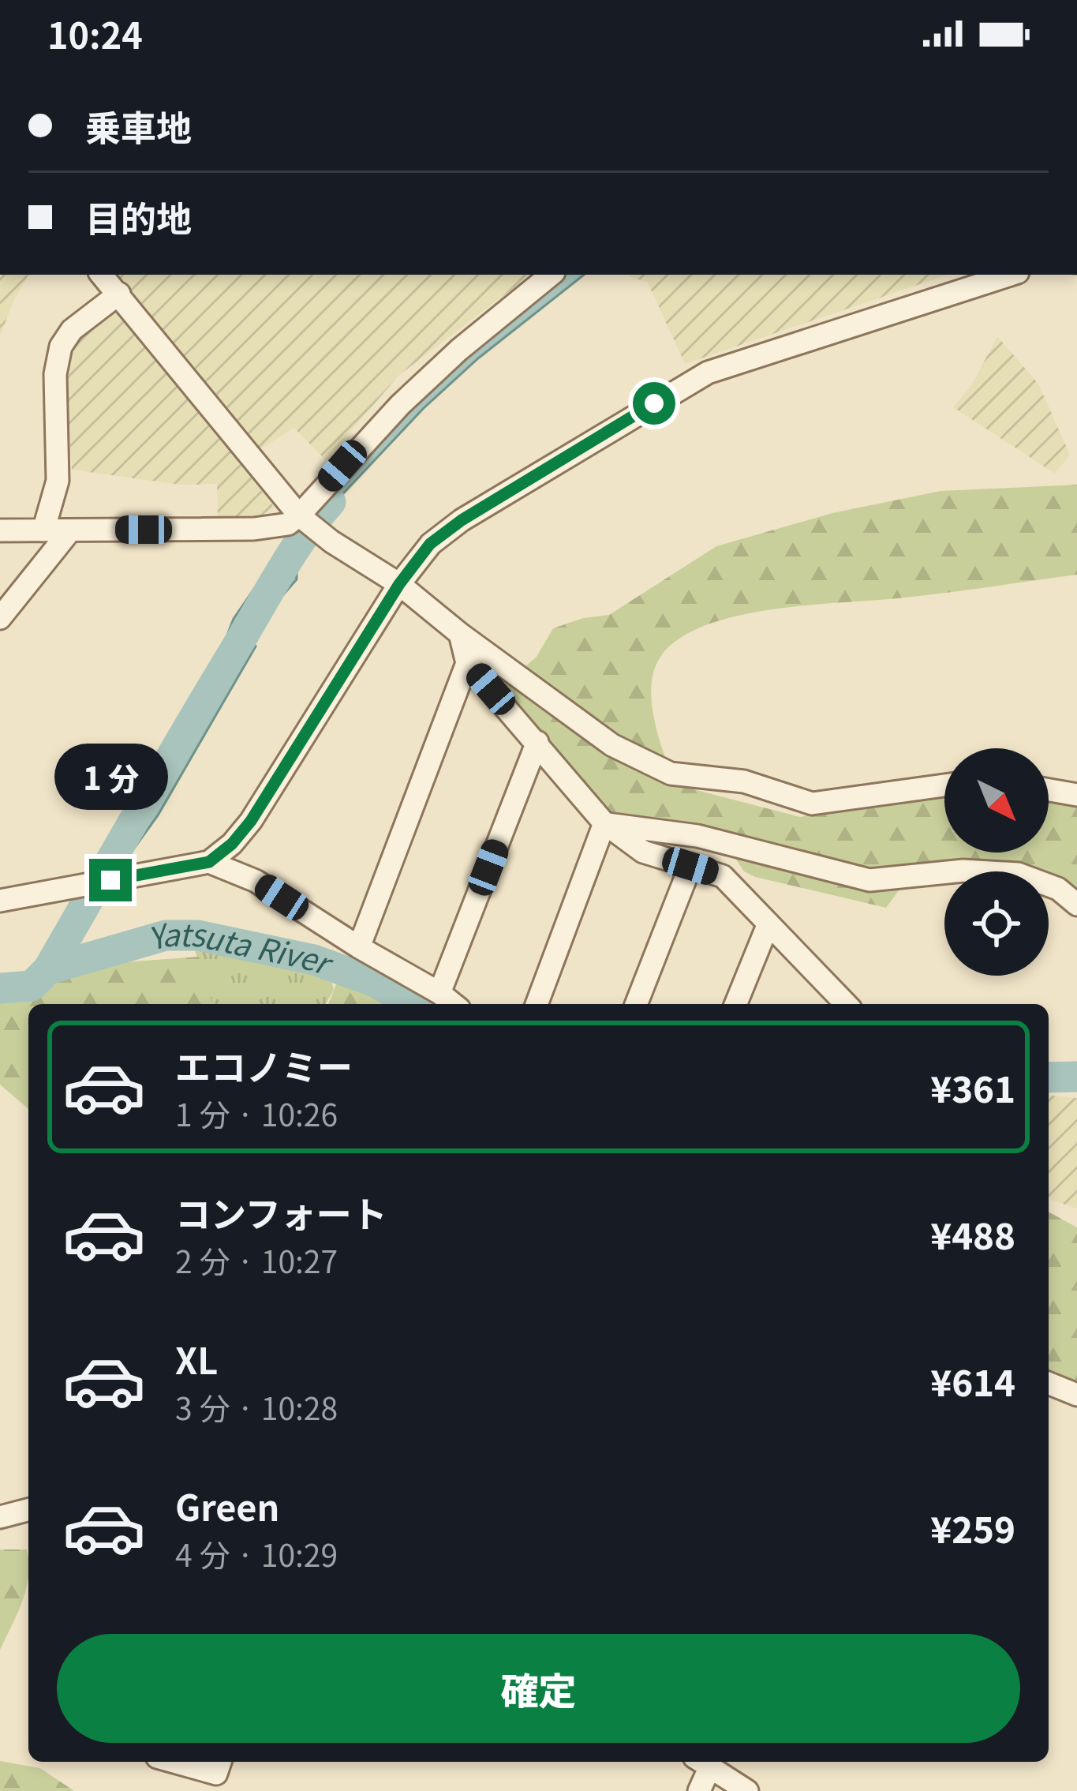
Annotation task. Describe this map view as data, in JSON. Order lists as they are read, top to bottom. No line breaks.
{"water":["Yatsuta River"],"north":"bottom right","page":{"status":"10:24","banner":["乗車地","目的地"],"bubble":"1 分","list":[{"name":"エコノミー","note":"1 分 · 10:26","value":"¥361"},{"name":"コンフォート","note":"2 分 · 10:27","value":"¥488"},{"name":"XL","note":"3 分 · 10:28","value":"¥614"},{"name":"Green","note":"4 分 · 10:29","value":"¥259"}],"buttons":"確定"}}
